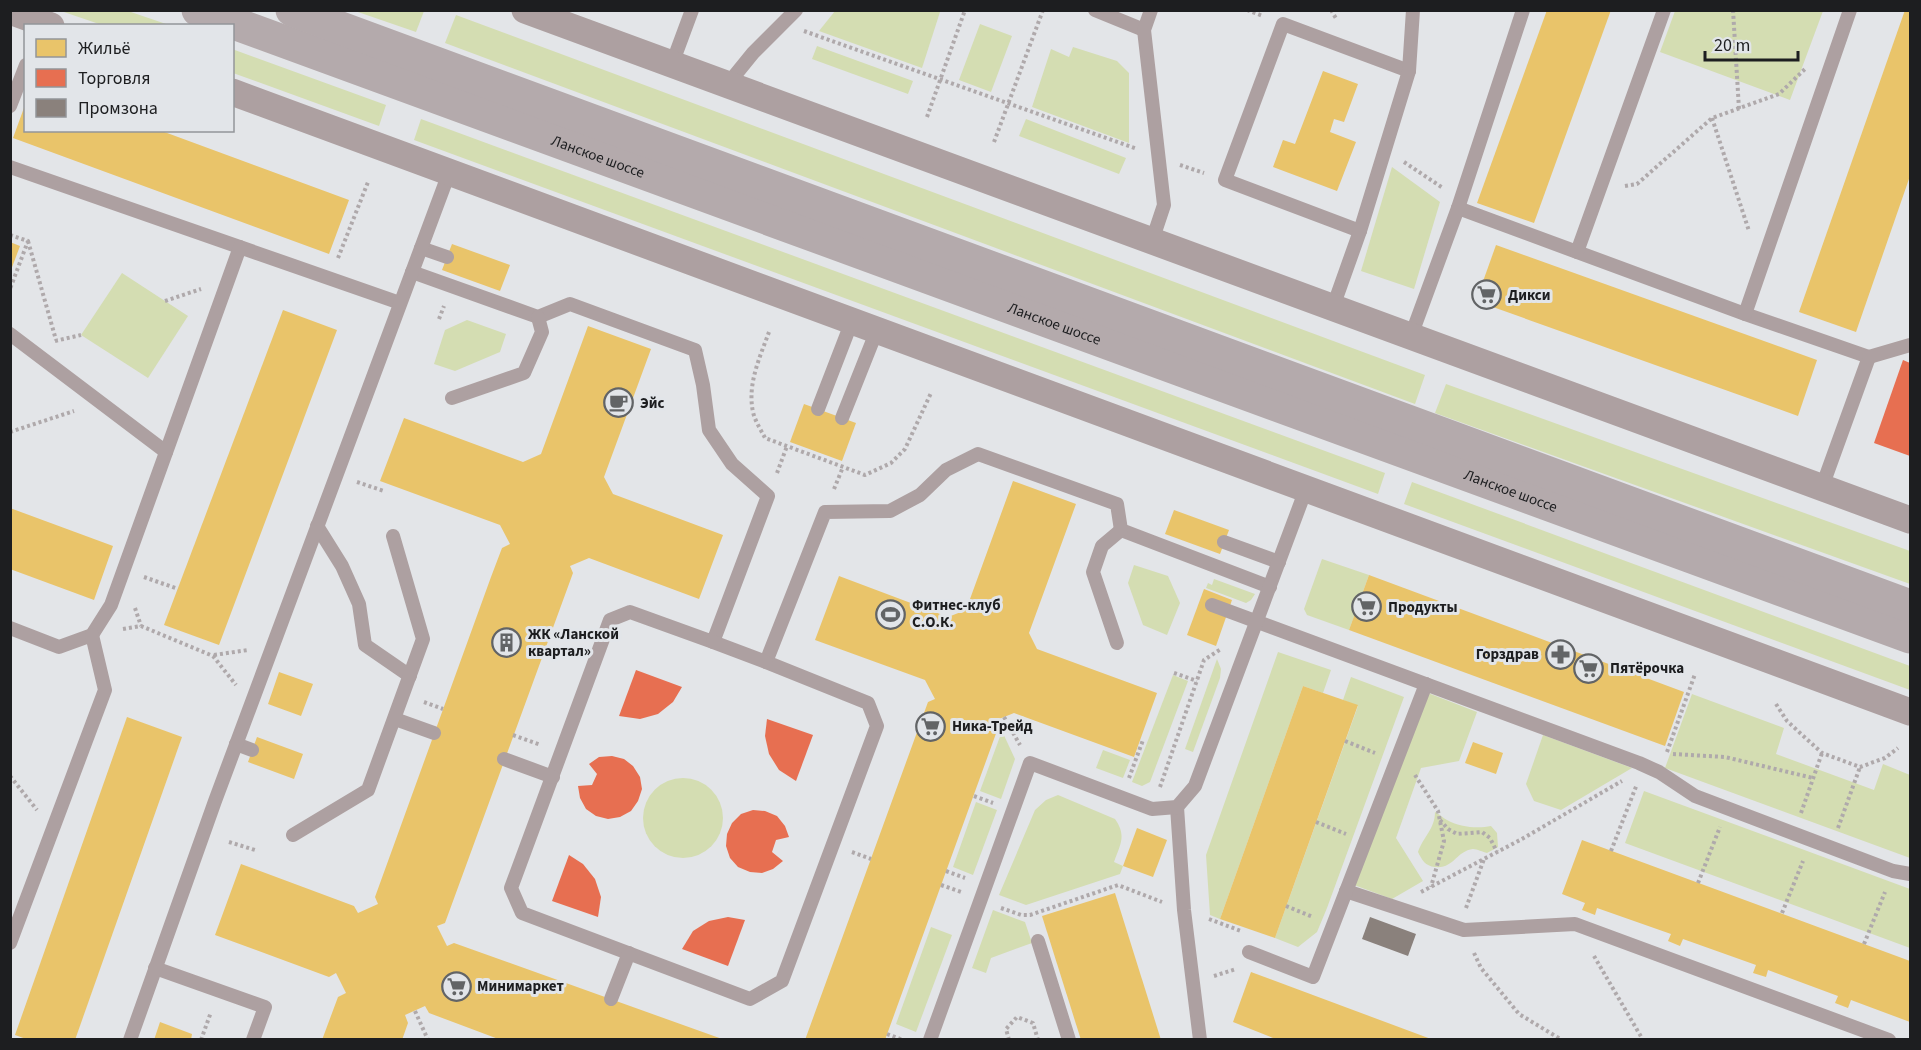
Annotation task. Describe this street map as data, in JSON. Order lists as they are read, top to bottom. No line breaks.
{"streets":{"main road":["Ланское шоссе"]},"places":{"supermarket":["Дикси","Продукты","Пятёрочка","Ника-Трейд","Минимаркет"],"cafe":["Эйс"],"sports":["Фитнес-клуб С.О.К."],"building":["ЖК «Ланской квартал»"],"pharmacy":["Горздрав"]},"legend":["Жильё","Торговля","Промзона"],"scale_bar":"20 m"}
